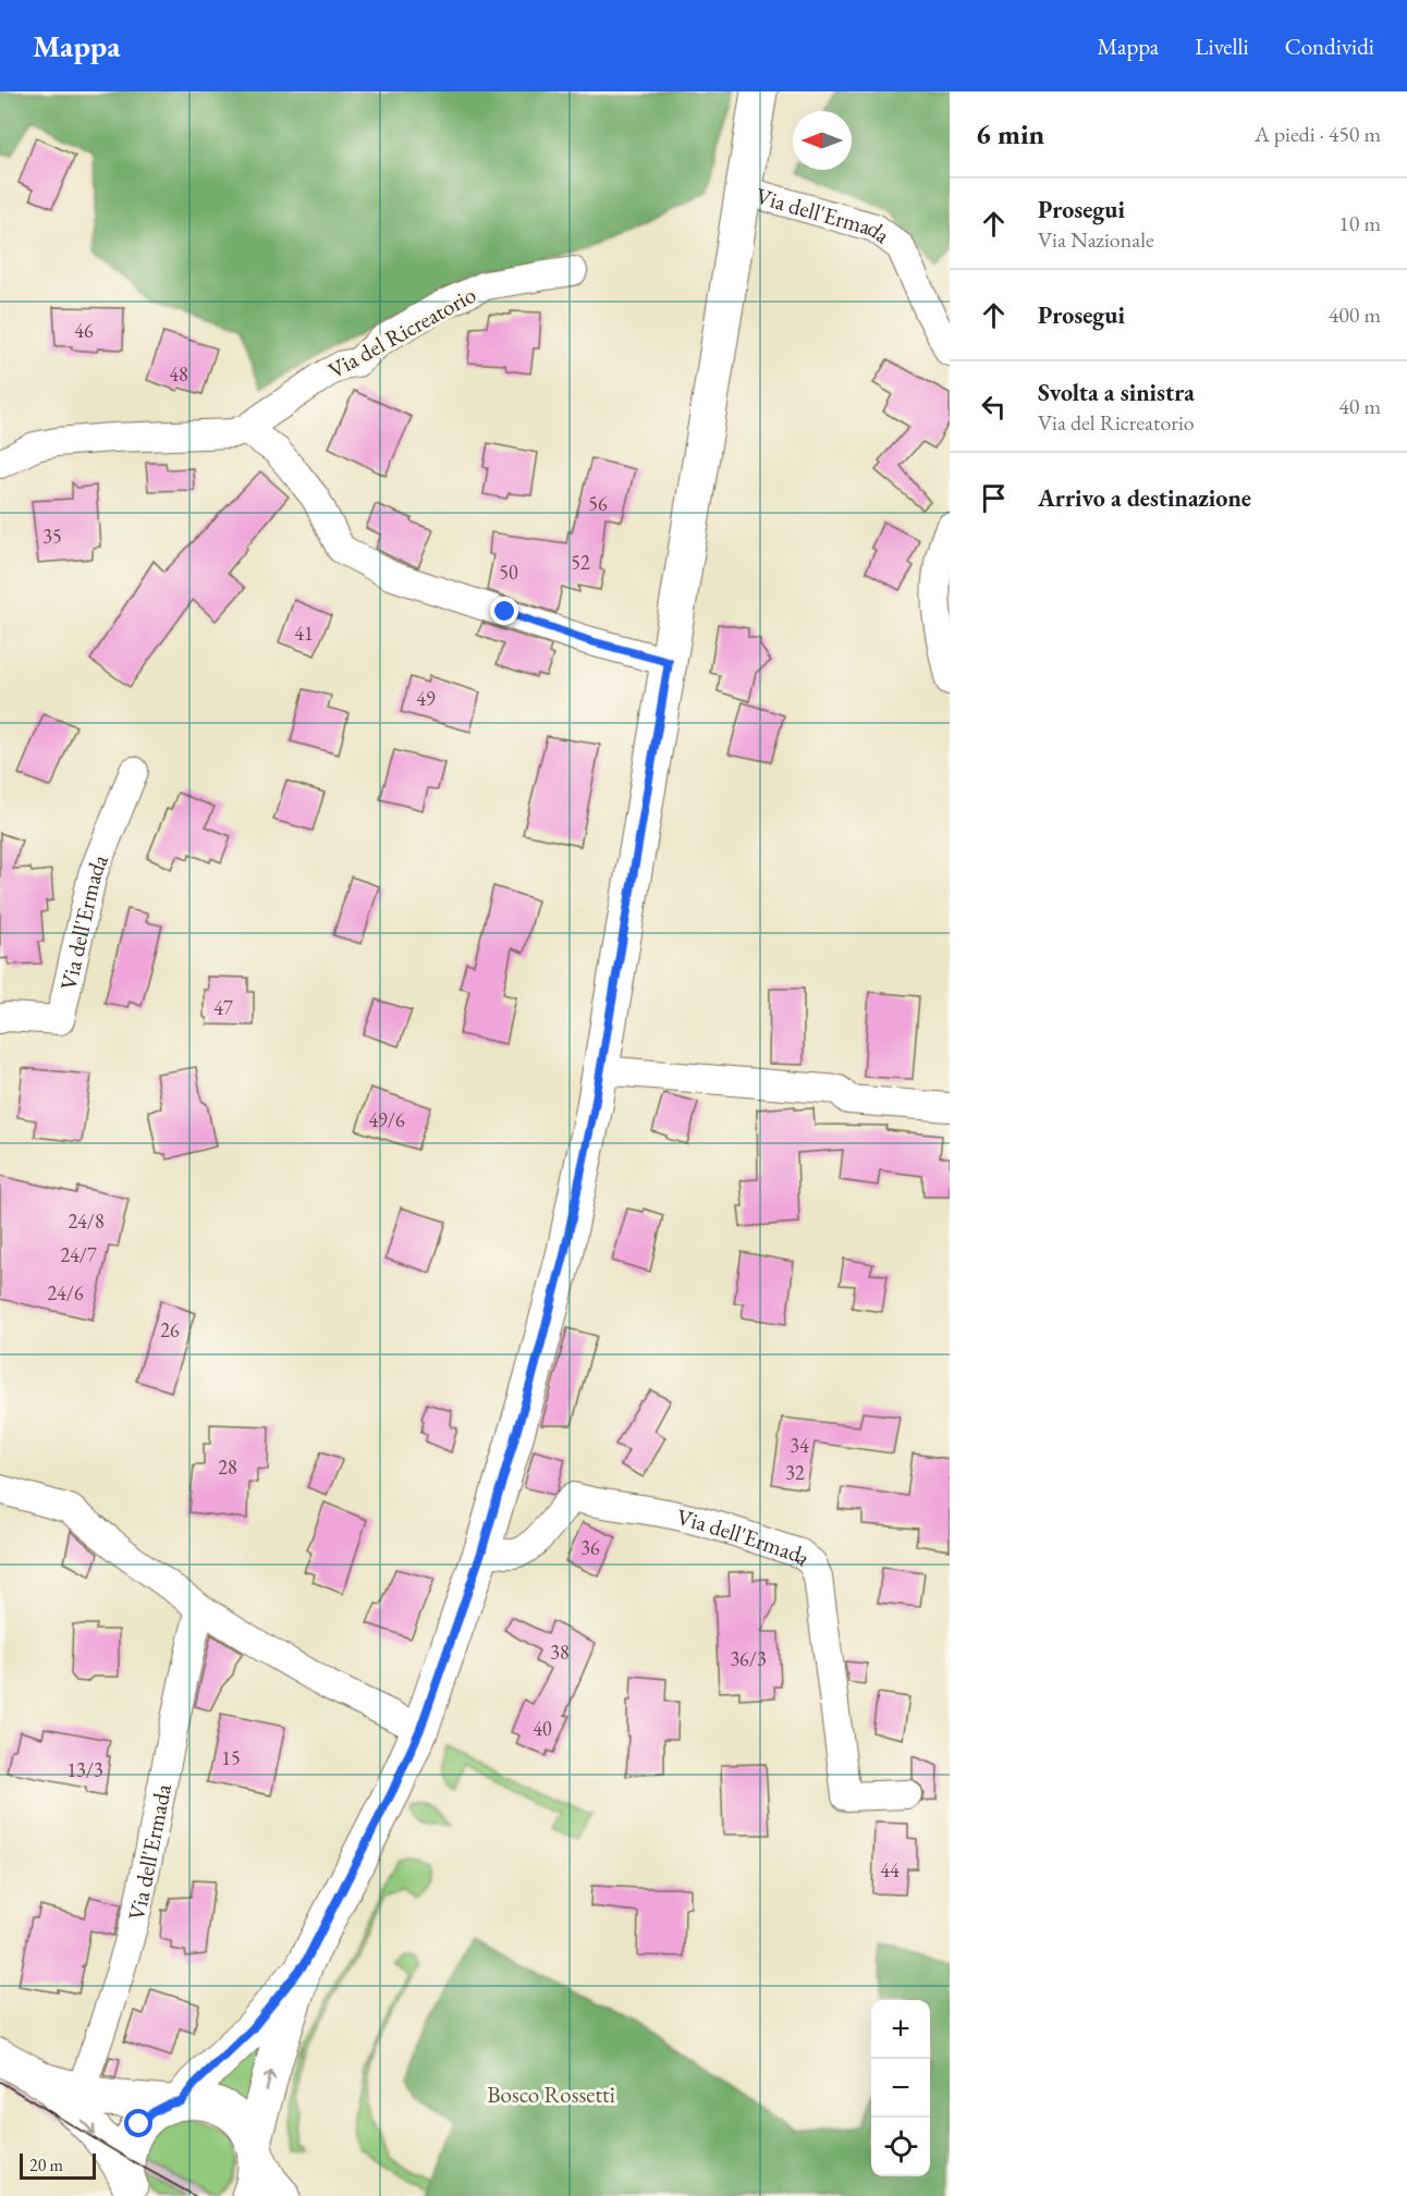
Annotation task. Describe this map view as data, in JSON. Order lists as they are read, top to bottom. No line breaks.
{"streets":{"street":["Via dell'Ermada","Via del Ricreatorio"]},"parks":["Bosco Rossetti"],"house_numbers":["46","48","56","35","52","50","41","49","47","49/6","24/8","24/7","24/6","26","34","28","32","36","38","36/3","40","15","13/3","44"],"scale_bar":"20 m","north":"left","page":{"header":"Mappa","nav":["Mappa","Livelli","Condividi"],"heading":["6 min","A piedi · 450 m"],"list":[["Prosegui","Via Nazionale","10 m"],["Prosegui","400 m"],["Svolta a sinistra","Via del Ricreatorio","40 m"],"Arrivo a destinazione"],"map_buttons":["+","−"],"scale":"20 m"}}
